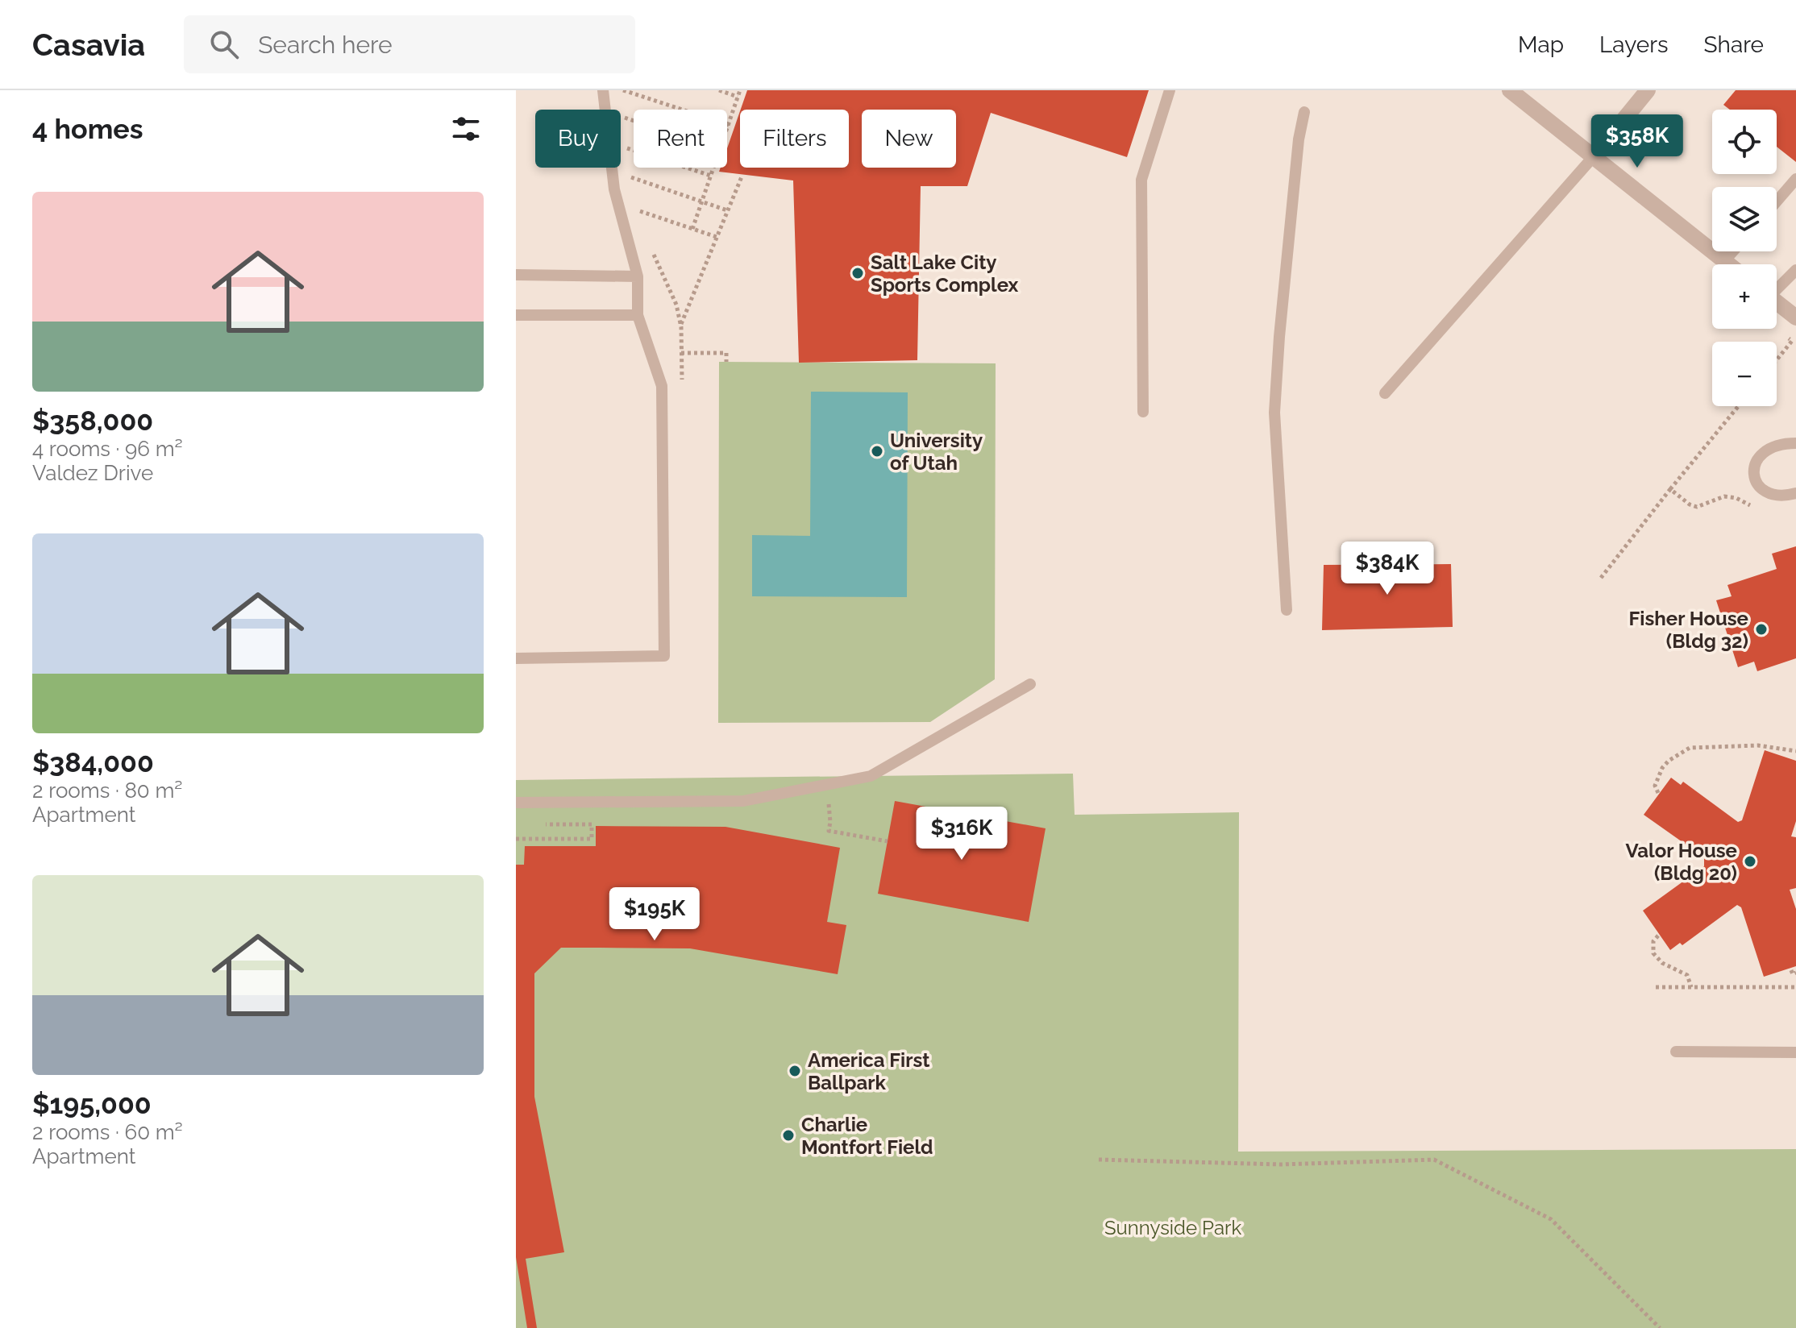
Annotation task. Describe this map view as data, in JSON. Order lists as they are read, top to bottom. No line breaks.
{"parks":["Sunnyside Park"],"places":["Salt Lake City Sports Complex","University of Utah","Fisher House (Bldg 32)","Valor House (Bldg 20)","America First Ballpark","Charlie Montfort Field"],"page":{"header":"Casavia","search":"Search here","nav":["Map","Layers","Share"],"heading":"4 homes","map_buttons":["+","−"],"chip":["Buy","Rent","Filters","New"],"price":["$358K","$384K","$316K","$195K"],"list":[{"name":"$358,000","note":"4 rooms · 96 m² · Valdez Drive"},{"name":"$384,000","note":"2 rooms · 80 m² · Apartment"},{"name":"$195,000","note":"2 rooms · 60 m² · Apartment"}]}}
